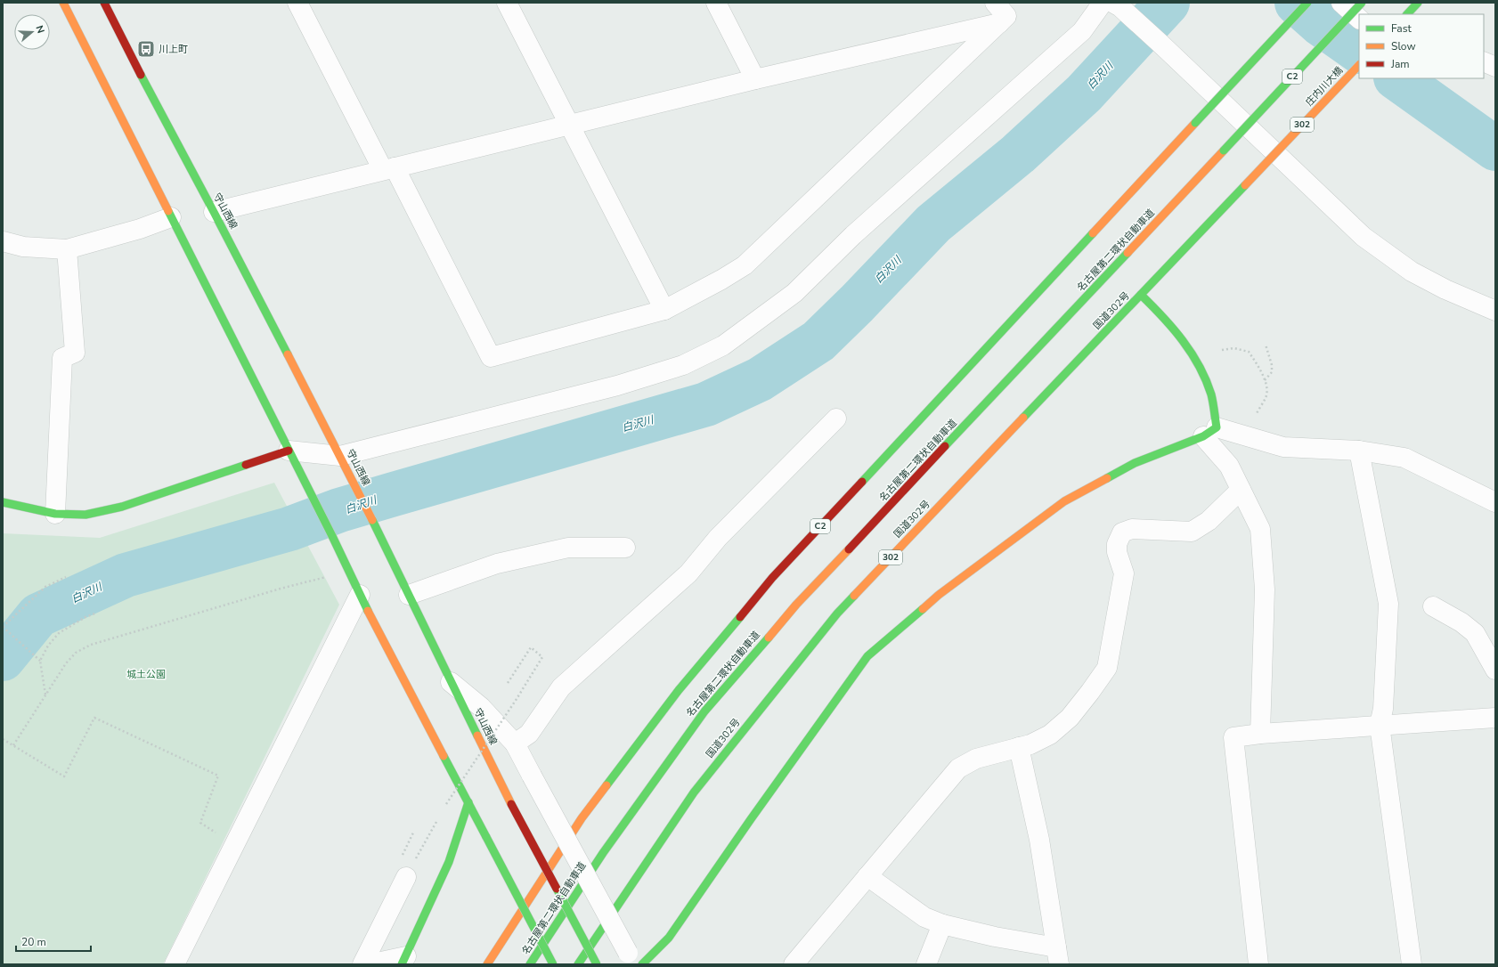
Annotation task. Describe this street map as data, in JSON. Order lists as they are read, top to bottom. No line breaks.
{"streets":{"main road":["C2","庄内川大橋","302","守山西線","名古屋第二環状自動車道","国道302号"]},"crossings":[["庄内川大橋","国道302号"]],"water":["白沢川"],"parks":["城土公園"],"places":{"bus stop":["川上町"]},"legend":["Fast","Slow","Jam"],"scale_bar":"20 m","north":"right"}
